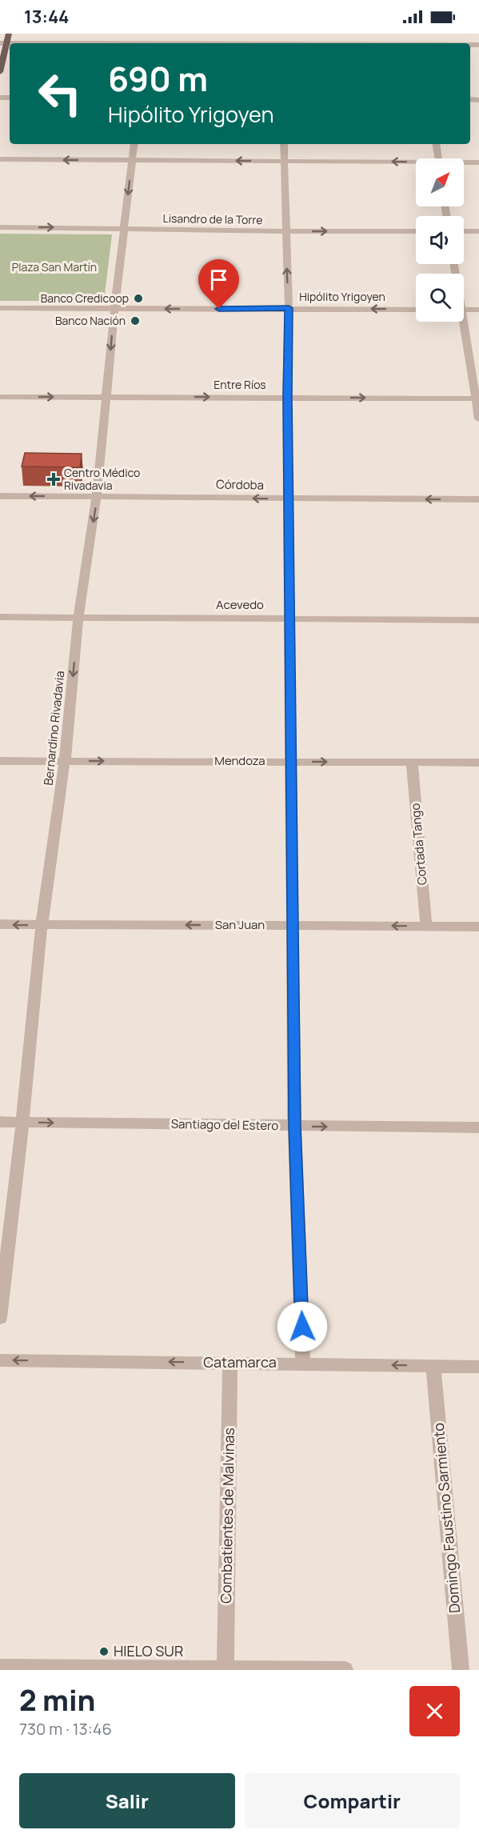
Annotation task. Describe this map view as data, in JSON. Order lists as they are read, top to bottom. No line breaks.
{"streets":{"street":["Lisandro de la Torre","Hipólito Yrigoyen","Entre Ríos","Córdoba","Acevedo","Bernardino Rivadavia","Mendoza","Cortada Tango","San Juan","Santiago del Estero","Catamarca","Combatientes de Malvinas","Domingo Faustino Sarmiento"]},"crossings":[["Lisandro de la Torre","Bernardino Rivadavia"],["Hipólito Yrigoyen","Bernardino Rivadavia"],["Entre Ríos","Bernardino Rivadavia"],["Córdoba","Bernardino Rivadavia"],["Acevedo","Bernardino Rivadavia"],["Bernardino Rivadavia","Mendoza"],["Bernardino Rivadavia","San Juan"],["Bernardino Rivadavia","Santiago del Estero"],["Mendoza","Cortada Tango"],["Cortada Tango","San Juan"],["Catamarca","Combatientes de Malvinas"],["Catamarca","Domingo Faustino Sarmiento"]],"one_way":["Hipólito Yrigoyen","Entre Ríos","Córdoba","Bernardino Rivadavia","Mendoza","San Juan","Santiago del Estero","Catamarca"],"parks":["Plaza San Martín"],"places":{"other":["Banco Credicoop","Banco Nación","HIELO SUR"],"health":["Centro Médico Rivadavia"]},"north":"top right","page":{"status":"13:44","turn":["690 m","Hipólito Yrigoyen"],"heading":["2 min","730 m · 13:46"],"buttons":["Salir","Compartir"]}}
